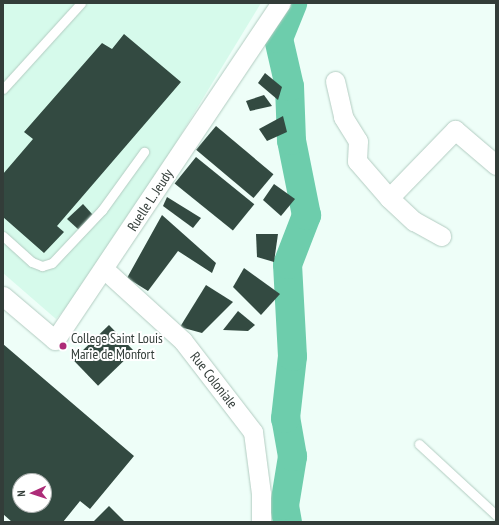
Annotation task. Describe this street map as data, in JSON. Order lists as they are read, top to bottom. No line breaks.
{"streets":{"street":["Ruelle L. Jeudy","Rue Coloniale"]},"crossings":[["Ruelle L. Jeudy","Rue Coloniale"]],"places":["College Saint Louis Marie de Monfort"],"north":"left"}
